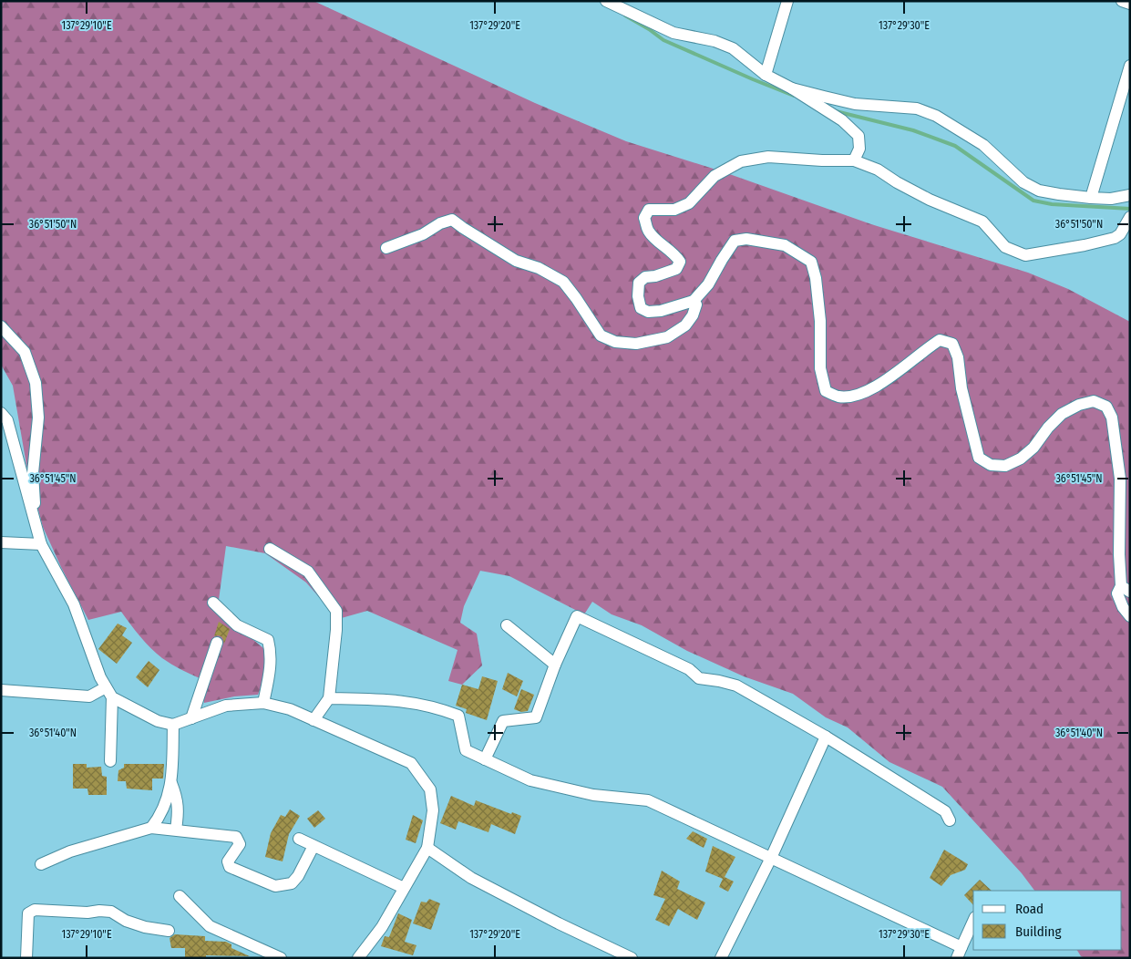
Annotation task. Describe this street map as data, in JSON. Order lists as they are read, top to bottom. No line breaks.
{"legend":["Road","Building"],"coordinates":["137°29'10\"E","137°29'20\"E","137°29'30\"E","36°51'50\"N","36°51'45\"N","36°51'40\"N"]}
